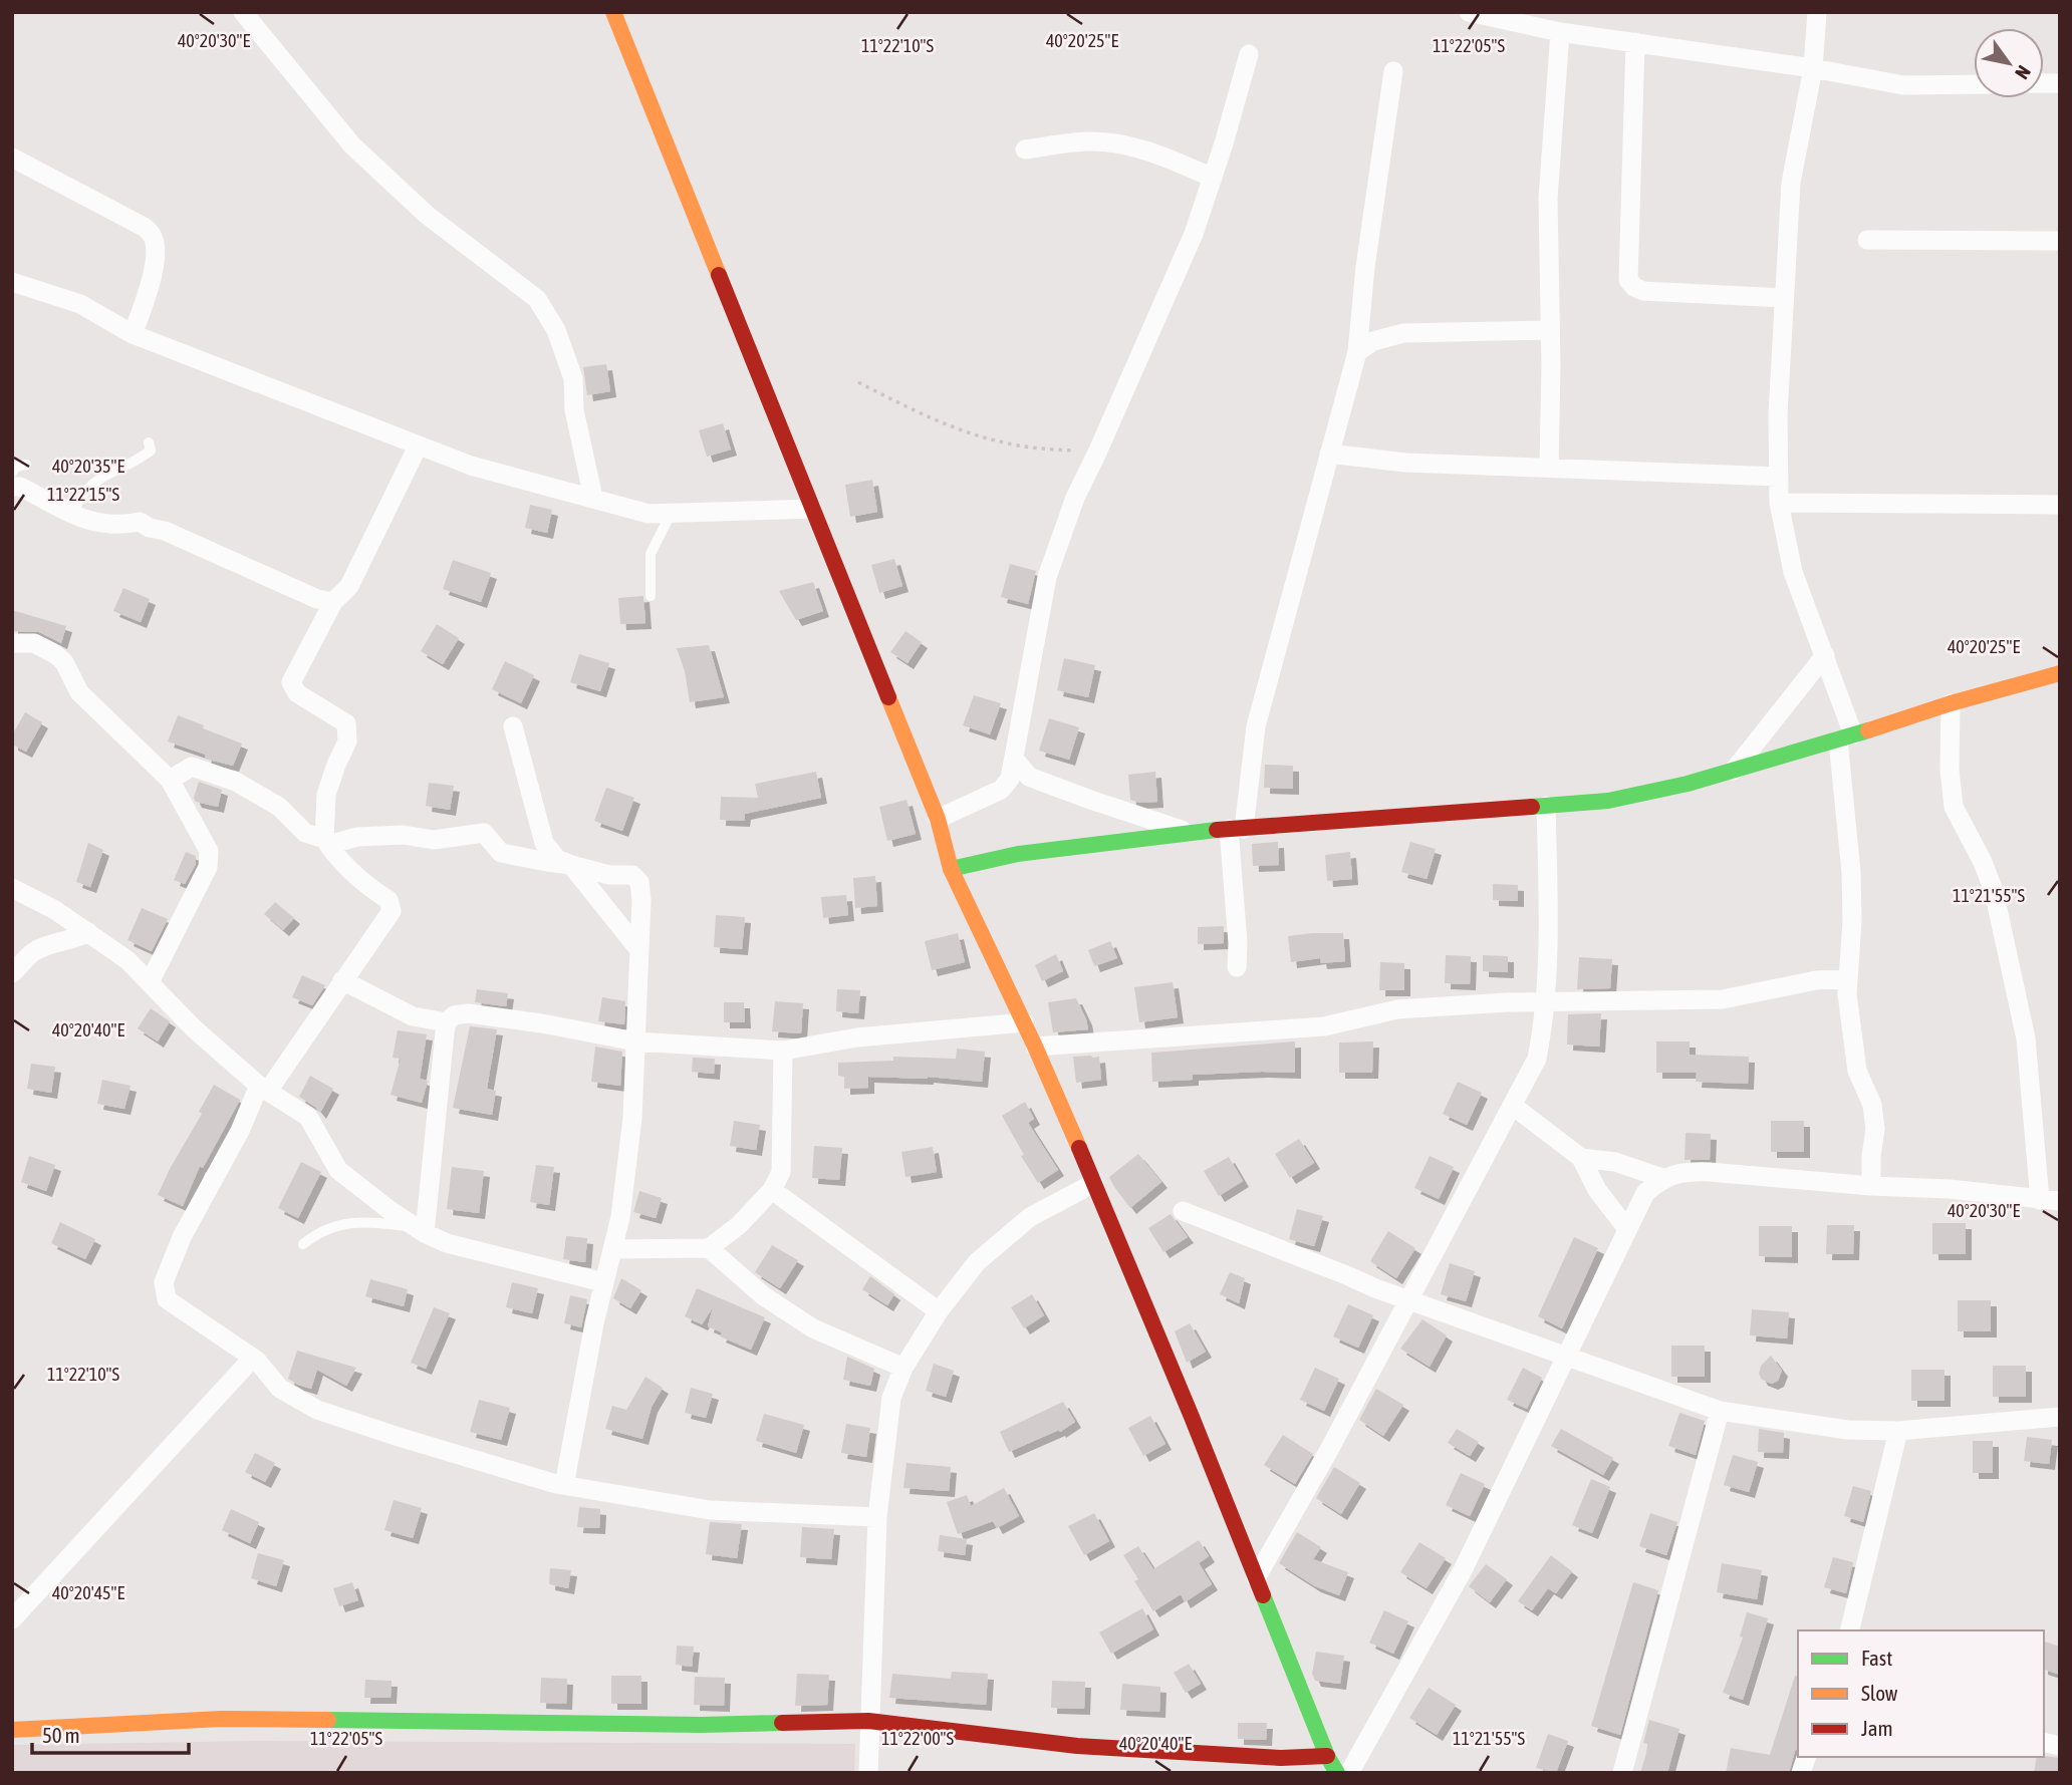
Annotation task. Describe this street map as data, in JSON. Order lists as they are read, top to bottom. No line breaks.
{"legend":["Fast","Slow","Jam"],"scale_bar":"50 m","north":"bottom right","coordinates":["40°20'30\"E","40°20'25\"E","11°22'10\"S","11°22'05\"S","40°20'35\"E","11°22'15\"S","11°21'55\"S","40°20'40\"E","40°20'45\"E","11°22'00\"S"]}
